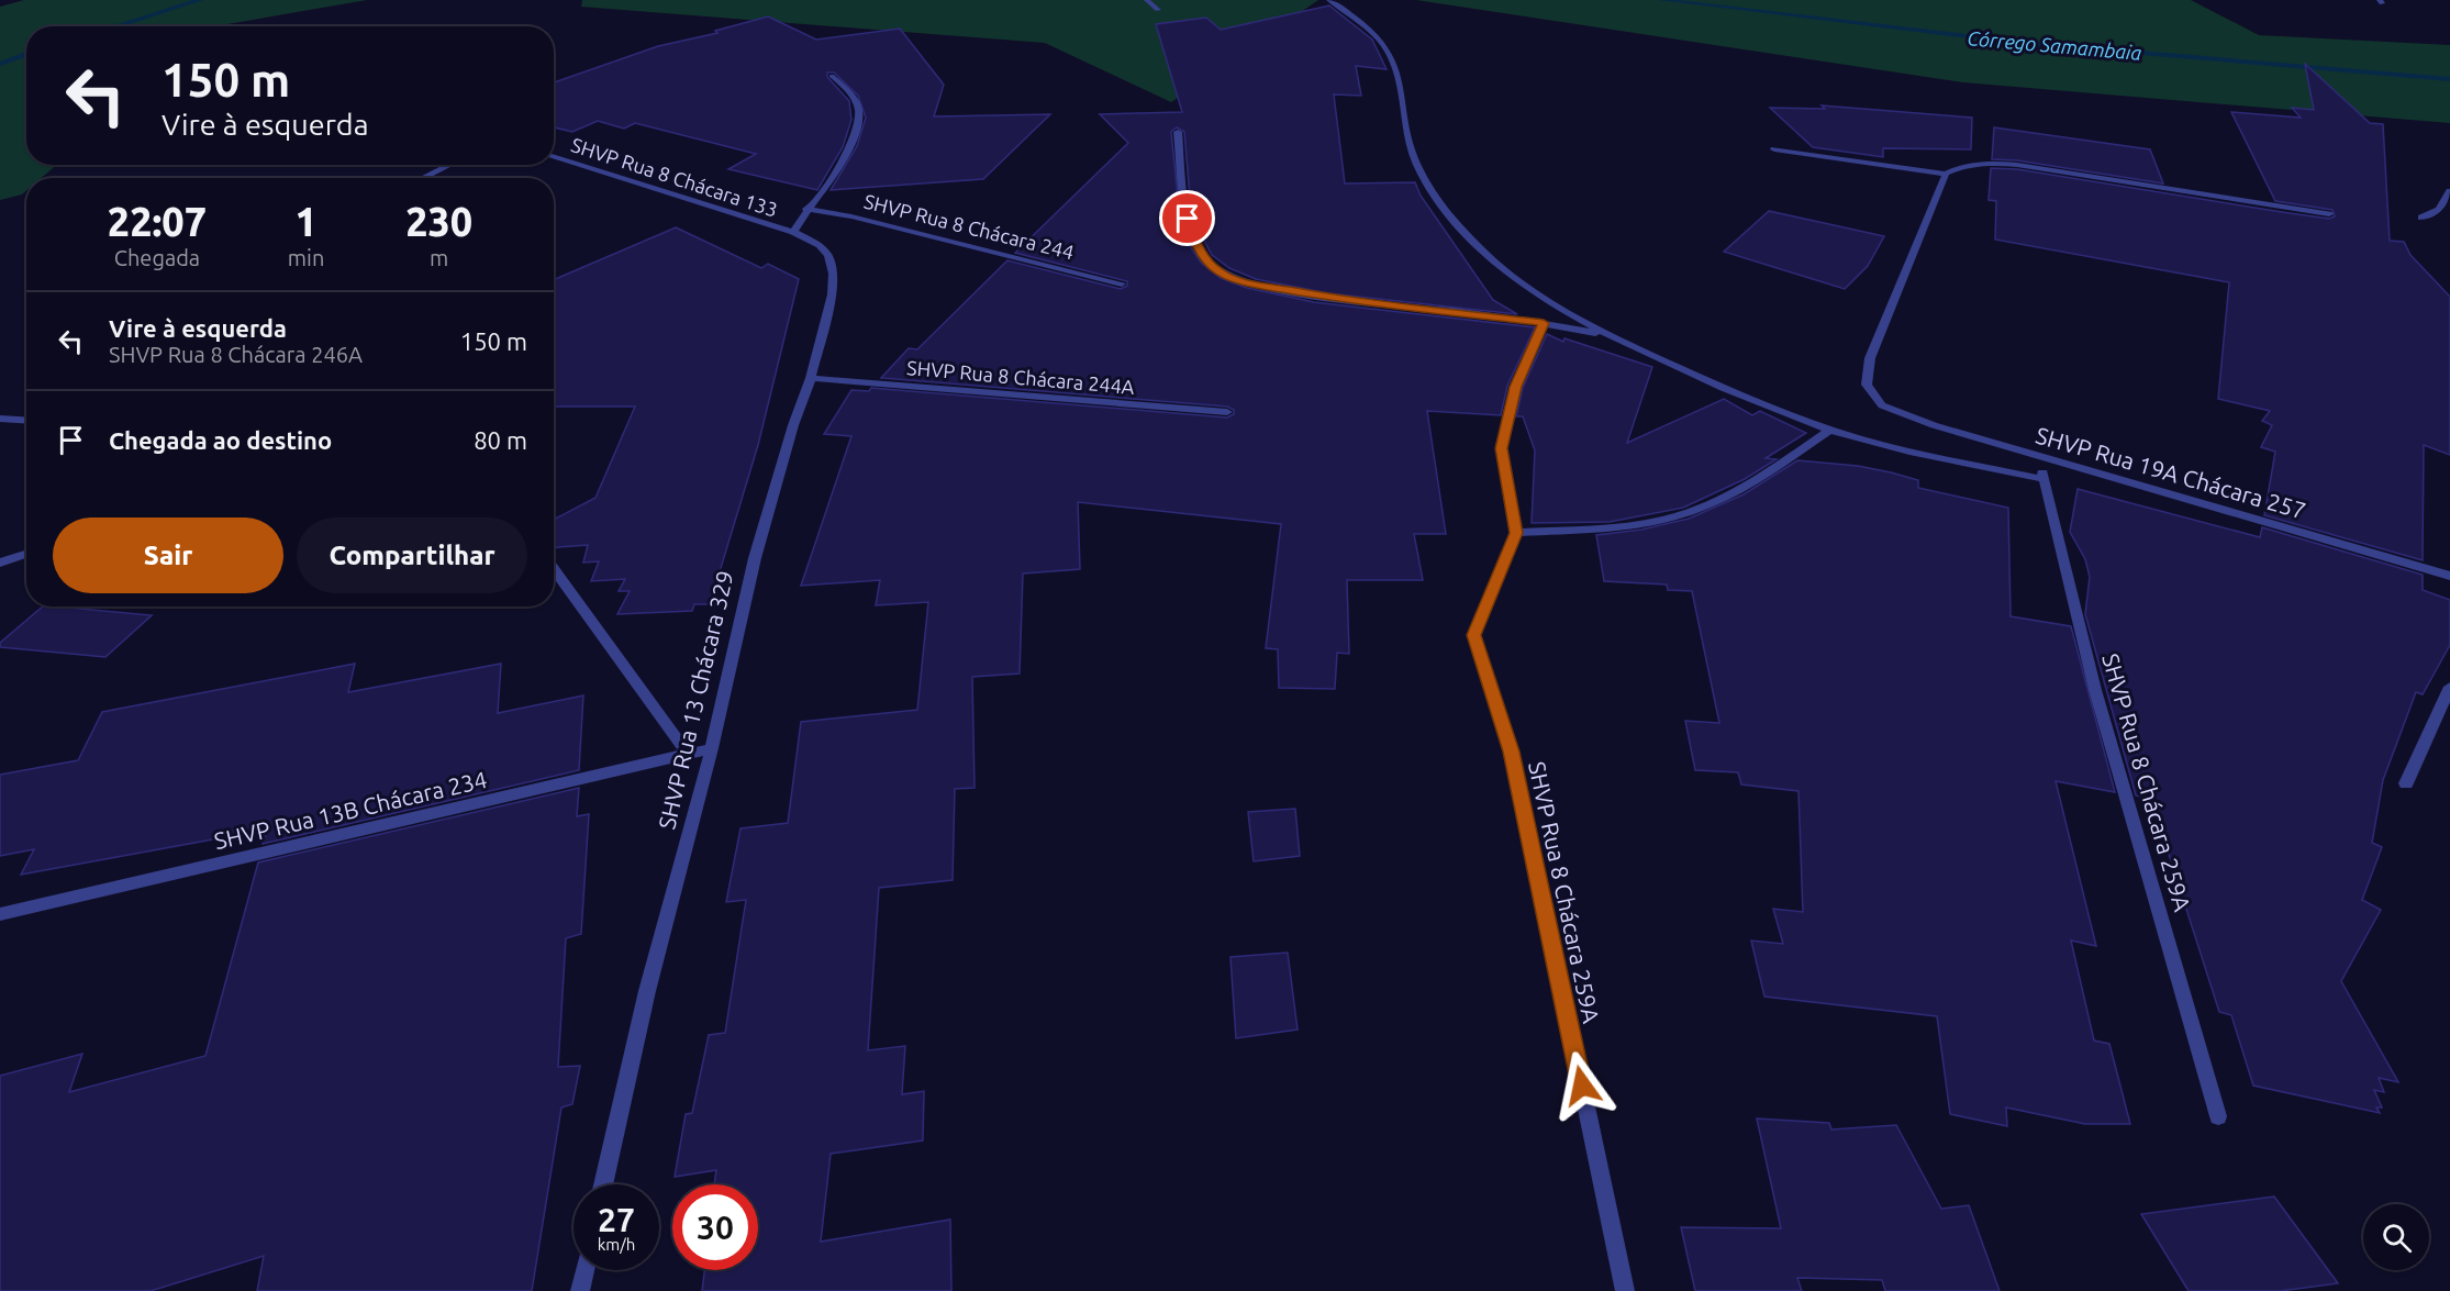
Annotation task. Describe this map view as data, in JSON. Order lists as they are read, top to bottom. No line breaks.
{"streets":{"street":["SHVP Rua 8 Chácara 133","SHVP Rua 8 Chácara 244","SHVP Rua 8 Chácara 244A","SHVP Rua 19A Chácara 257","SHVP Rua 13 Chácara 329","SHVP Rua 8 Chácara 259A","SHVP Rua 13B Chácara 234"]},"crossings":[["SHVP Rua 8 Chácara 133","SHVP Rua 13 Chácara 329"],["SHVP Rua 8 Chácara 244A","SHVP Rua 13 Chácara 329"],["SHVP Rua 19A Chácara 257","SHVP Rua 8 Chácara 259A"],["SHVP Rua 13 Chácara 329","SHVP Rua 13B Chácara 234"]],"water":["Córrego Samambaia"],"page":{"turn":["150 m","Vire à esquerda"],"eta":["22:07","Chegada","1","min","230","m"],"list":[{"name":"Vire à esquerda","note":"SHVP Rua 8 Chácara 246A","value":"150 m"},{"name":"Chegada ao destino","value":"80 m"}],"buttons":["Sair","Compartilhar"],"speed":"27 km/h","limit":"30"}}
